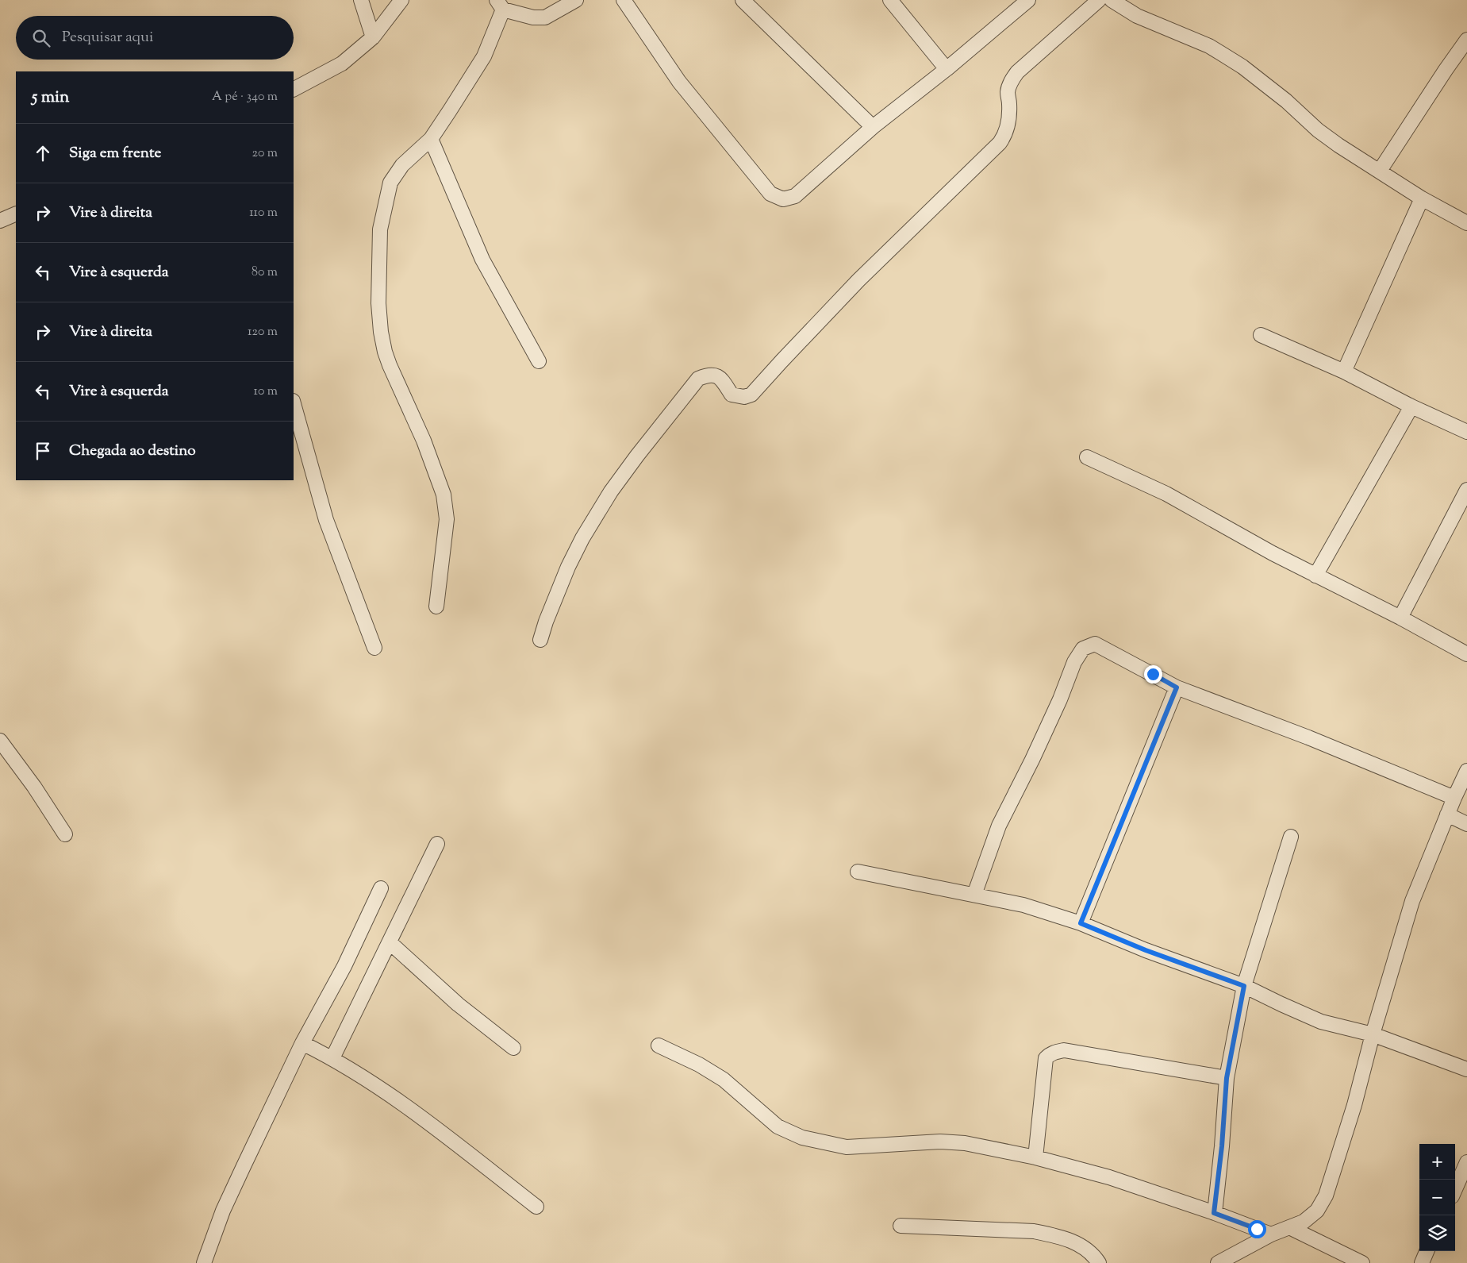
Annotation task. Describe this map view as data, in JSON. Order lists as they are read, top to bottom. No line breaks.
{"page":{"search":"Pesquisar aqui","heading":["5 min","A pé · 340 m"],"list":[["Siga em frente","20 m"],["Vire à direita","110 m"],["Vire à esquerda","80 m"],["Vire à direita","120 m"],["Vire à esquerda","10 m"],"Chegada ao destino"],"map_buttons":["+","−"]}}
